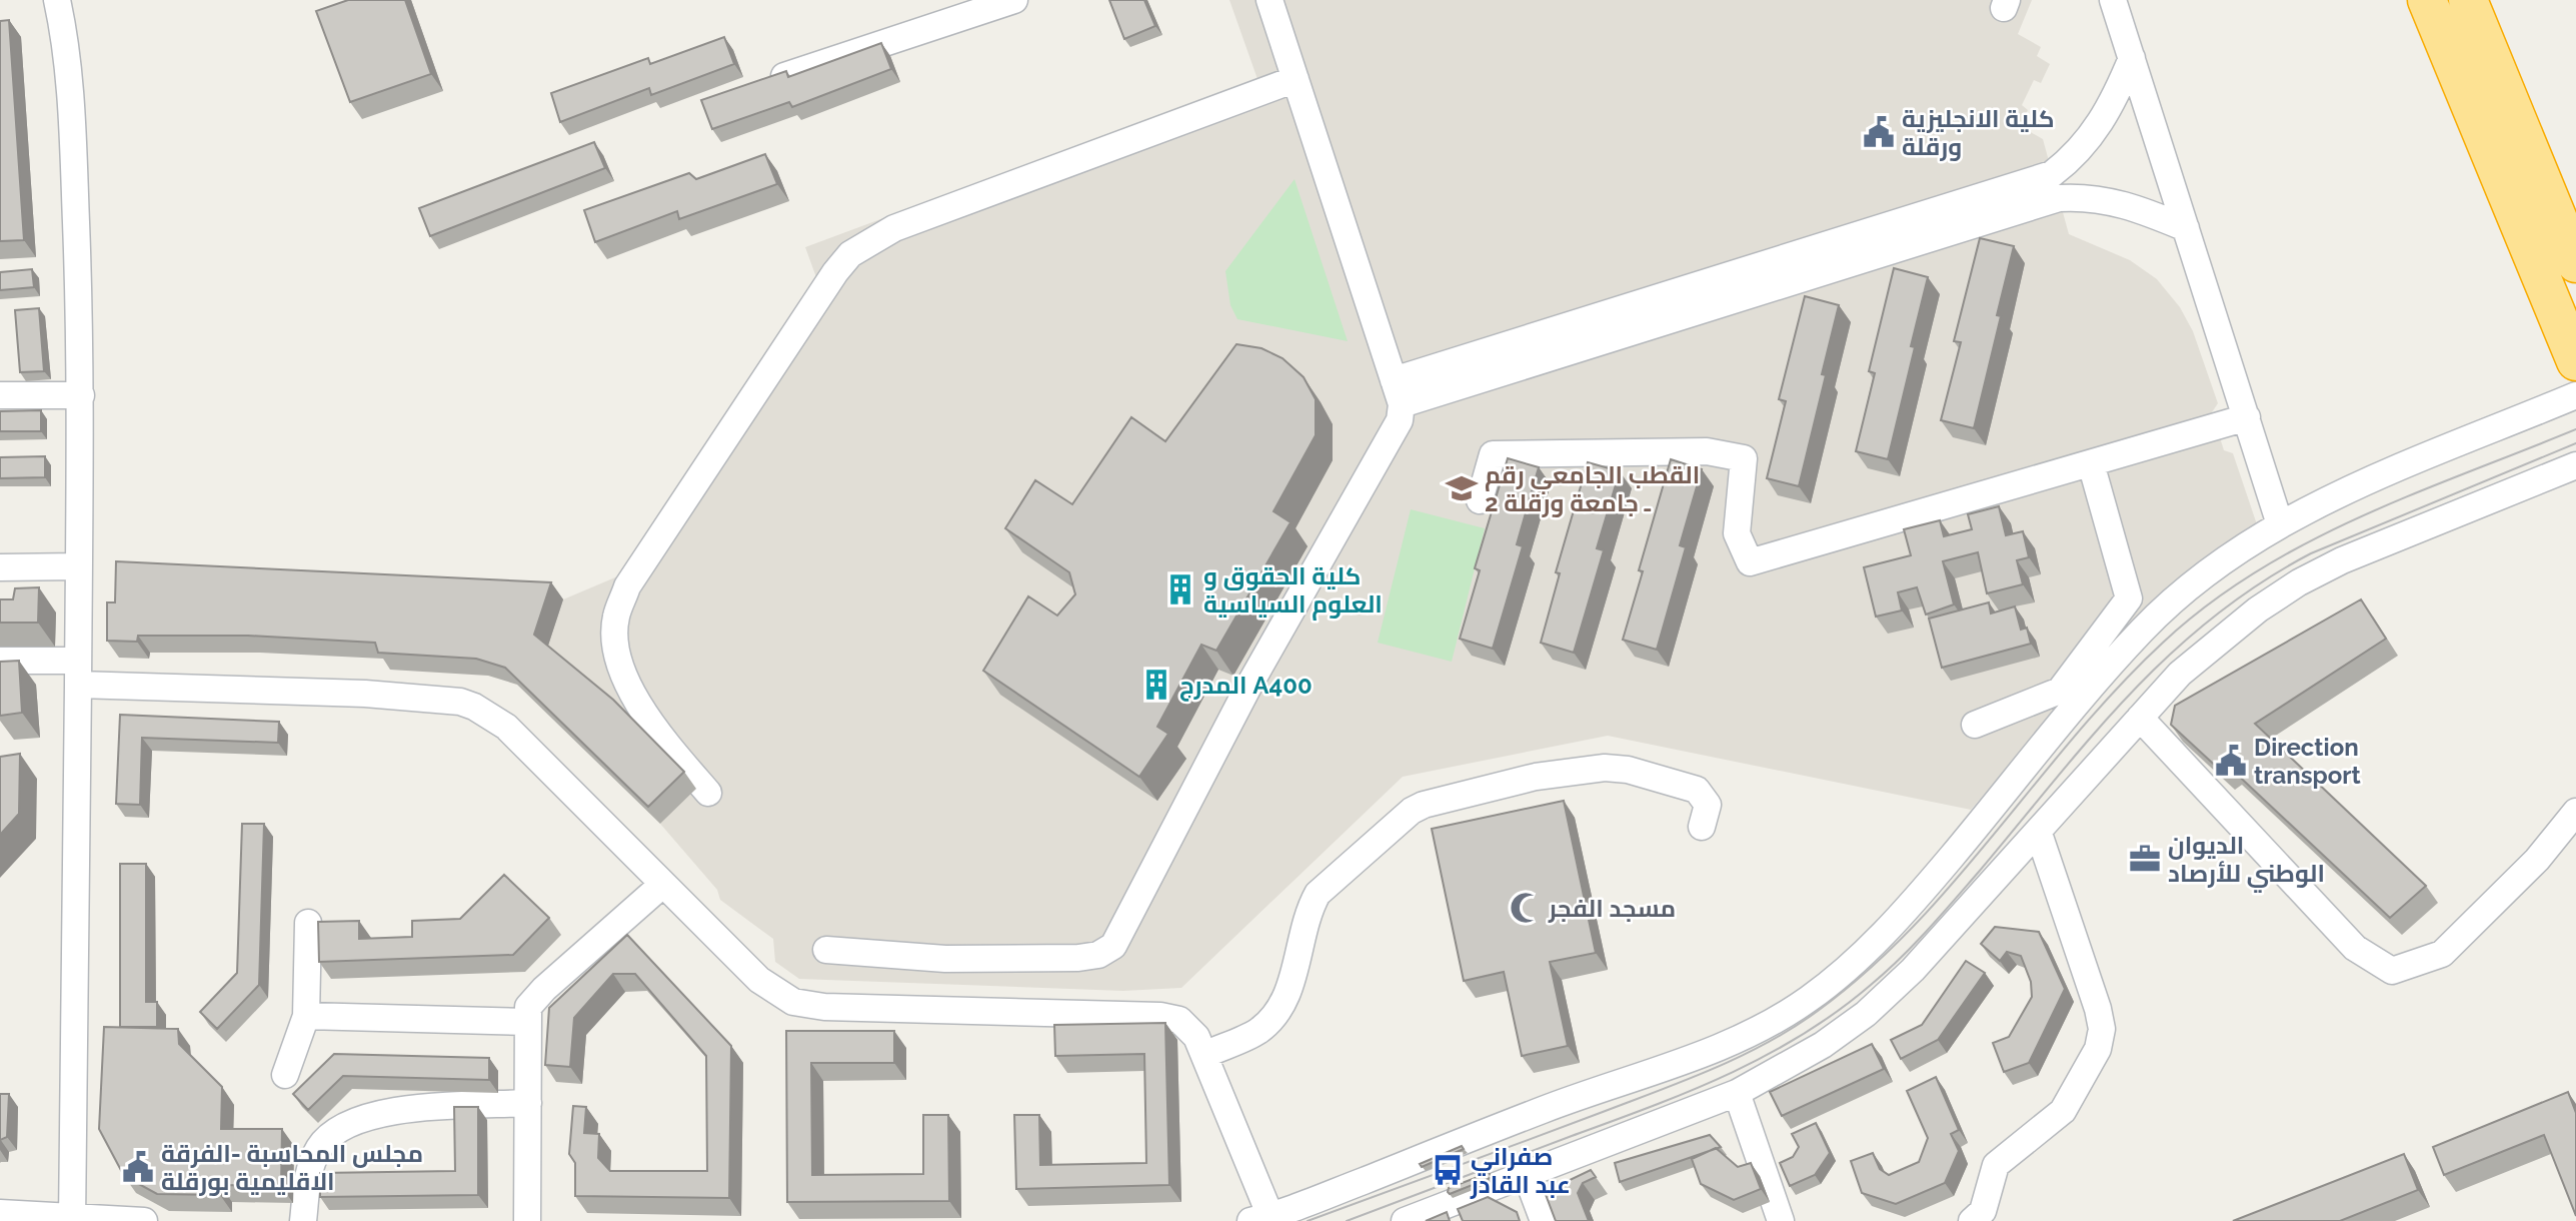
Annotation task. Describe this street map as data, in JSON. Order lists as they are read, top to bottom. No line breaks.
{"places":{"public building":["كلية الانجليزية ورقلة","Direction transport","مجلس المحاسبة -الفرقة الاقليمية بورقلة"],"school or university":["القطب الجامعي رقم 2 ـ جامعة ورقلة"],"building":["كلية الحقوق و العلوم السياسية","المدرج A400"],"office":["الديوان الوطني للأرصاد"],"mosque":["مسجد الفجر"],"bus stop":["صفراني عبد القادر"]}}
